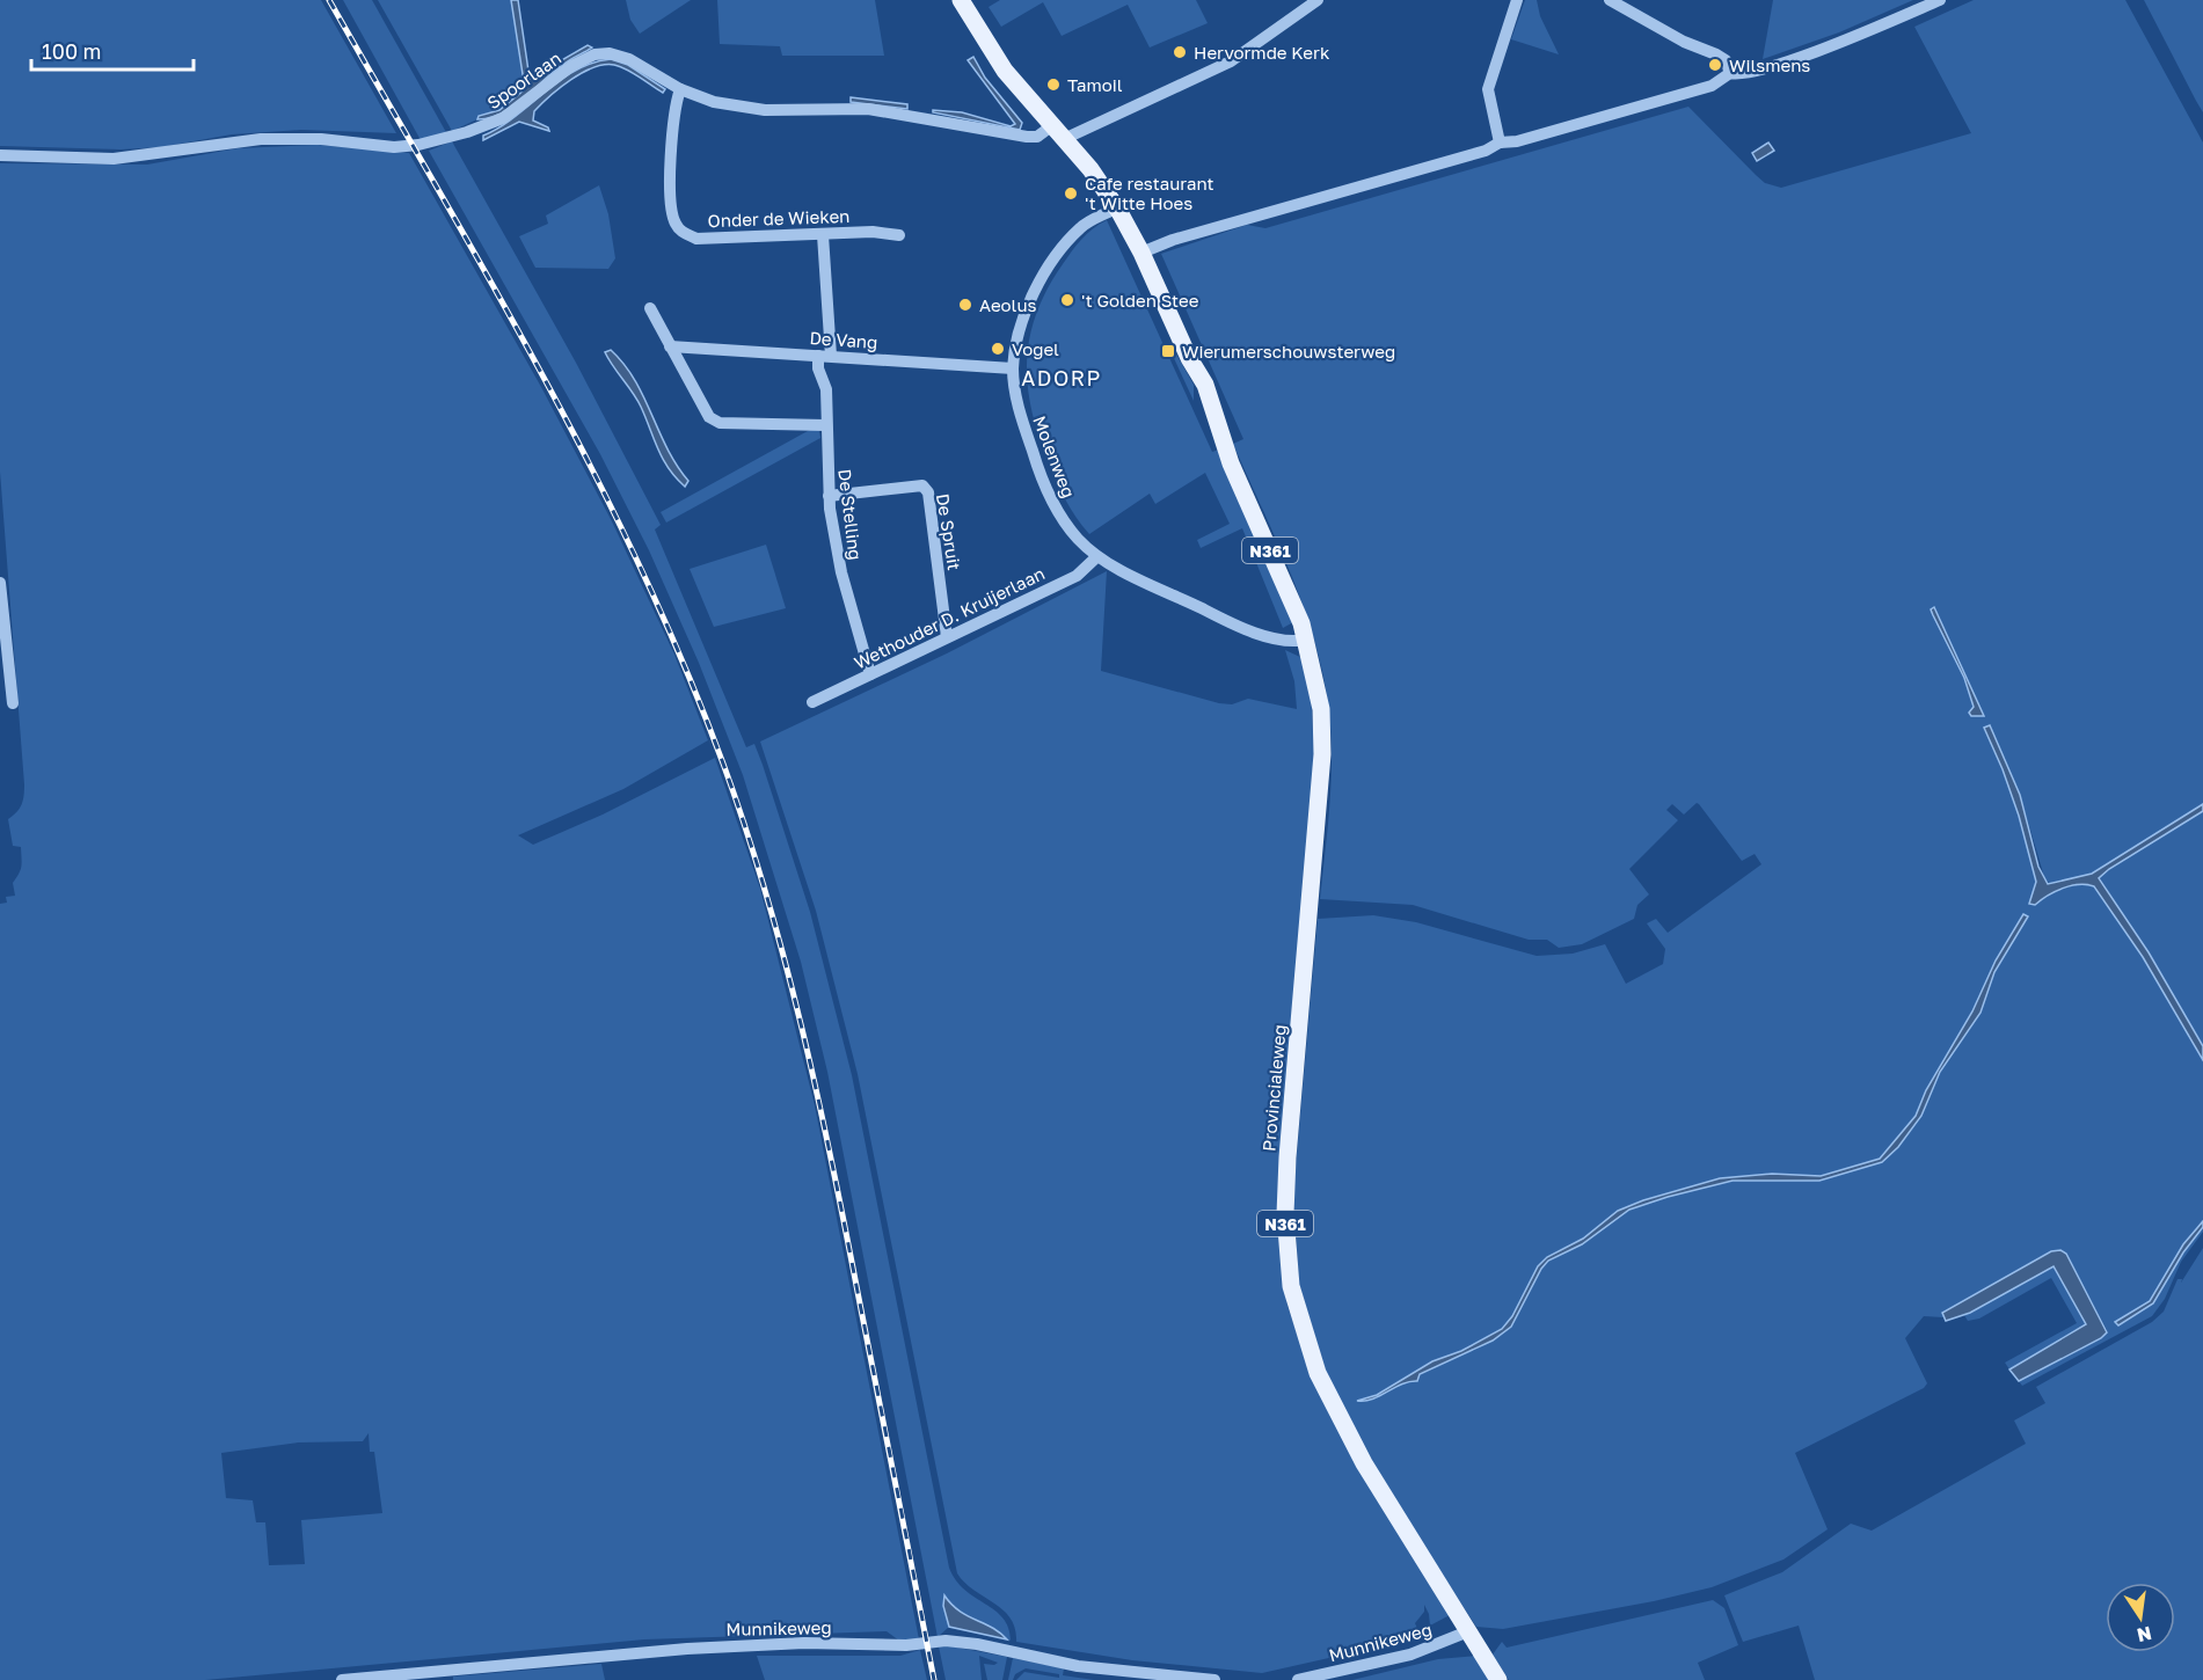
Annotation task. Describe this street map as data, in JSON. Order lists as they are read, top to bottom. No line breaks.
{"streets":{"main road":["N361","Provincialeweg"],"street":["Spoorlaan","Onder de Wieken","De Vang","Molenweg","De Stelling","De Spruit","Wethouder D. Kruijerlaan","Munnikeweg"]},"crossings":[["Spoorlaan","Onder de Wieken"],["Spoorlaan","Provincialeweg"],["Onder de Wieken","De Stelling"],["De Vang","Molenweg"],["De Vang","De Stelling"],["Molenweg","Wethouder D. Kruijerlaan"],["Molenweg","Provincialeweg"],["De Stelling","De Spruit"],["De Stelling","Wethouder D. Kruijerlaan"],["De Spruit","Wethouder D. Kruijerlaan"],["Provincialeweg","Munnikeweg"]],"districts":["ADORP"],"places":{"other":["Hervormde Kerk","Wilsmens","Tamoil","Cafe restaurant 't Witte Hoes","'t Golden Stee","Aeolus","Vogel"],"transit":["Wierumerschouwsterweg"]},"scale_bar":"100 m","north":"bottom"}
